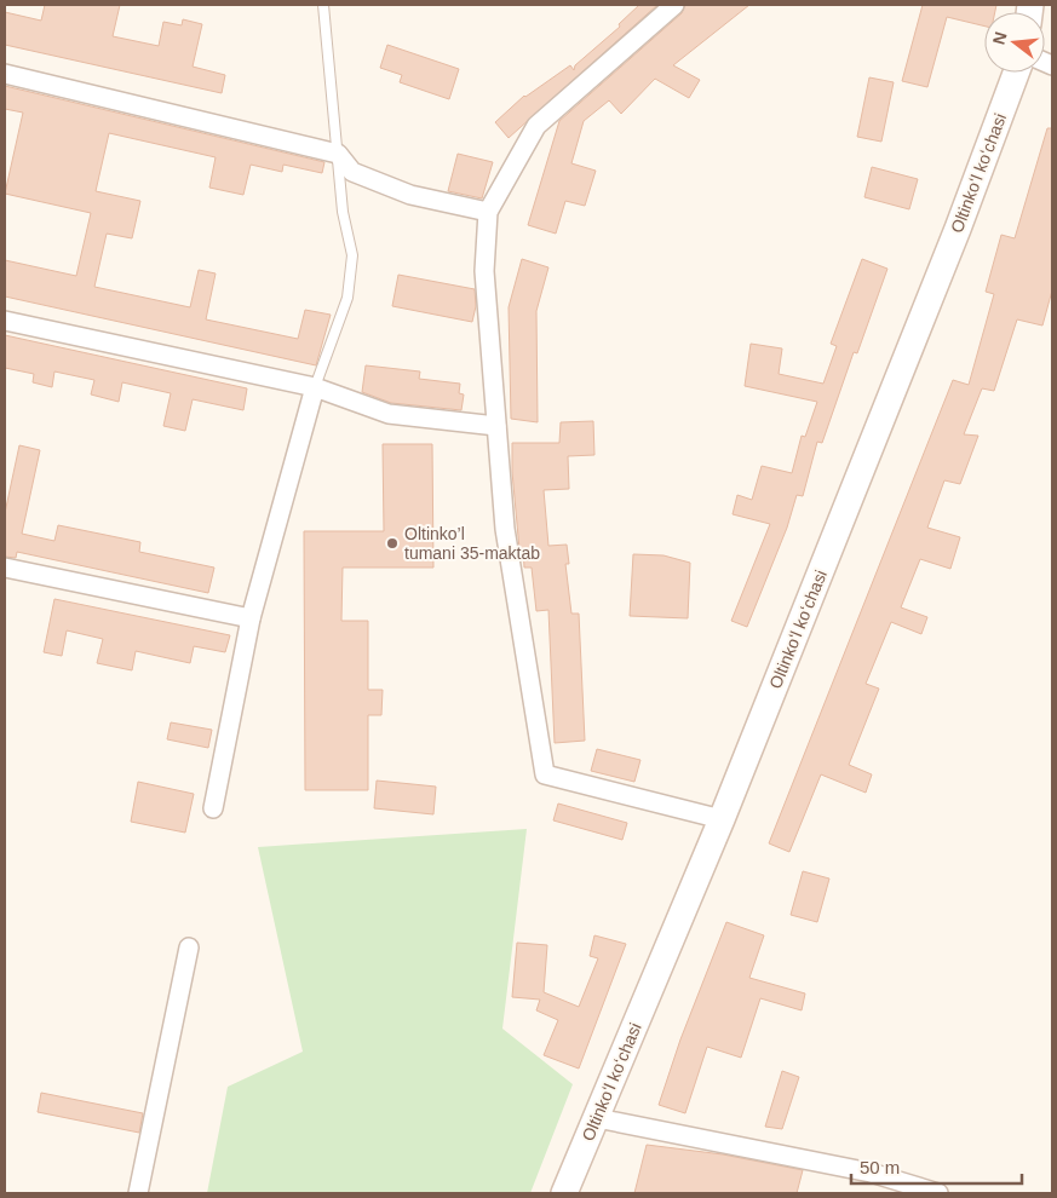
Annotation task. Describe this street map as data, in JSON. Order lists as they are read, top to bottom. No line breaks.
{"streets":{"main road":["Oltinkoʻl koʻchasi"]},"places":["Oltinko’l tumani 35-maktab"],"scale_bar":"50 m","north":"left"}
